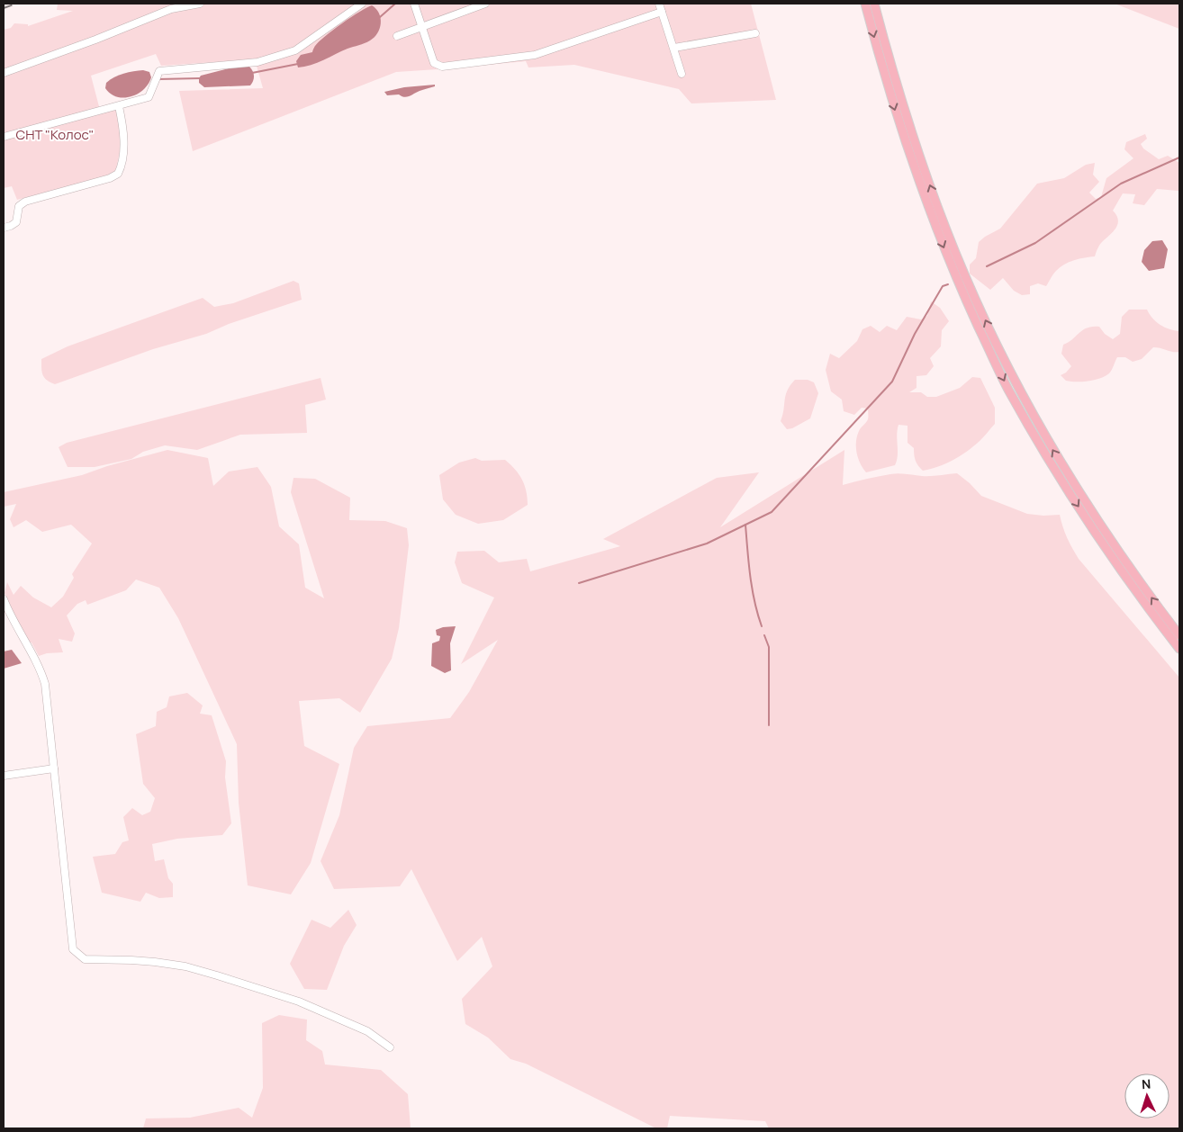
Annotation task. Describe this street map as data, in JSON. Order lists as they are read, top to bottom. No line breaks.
{"parks":["СНТ \"Колос\""],"north":"top"}
